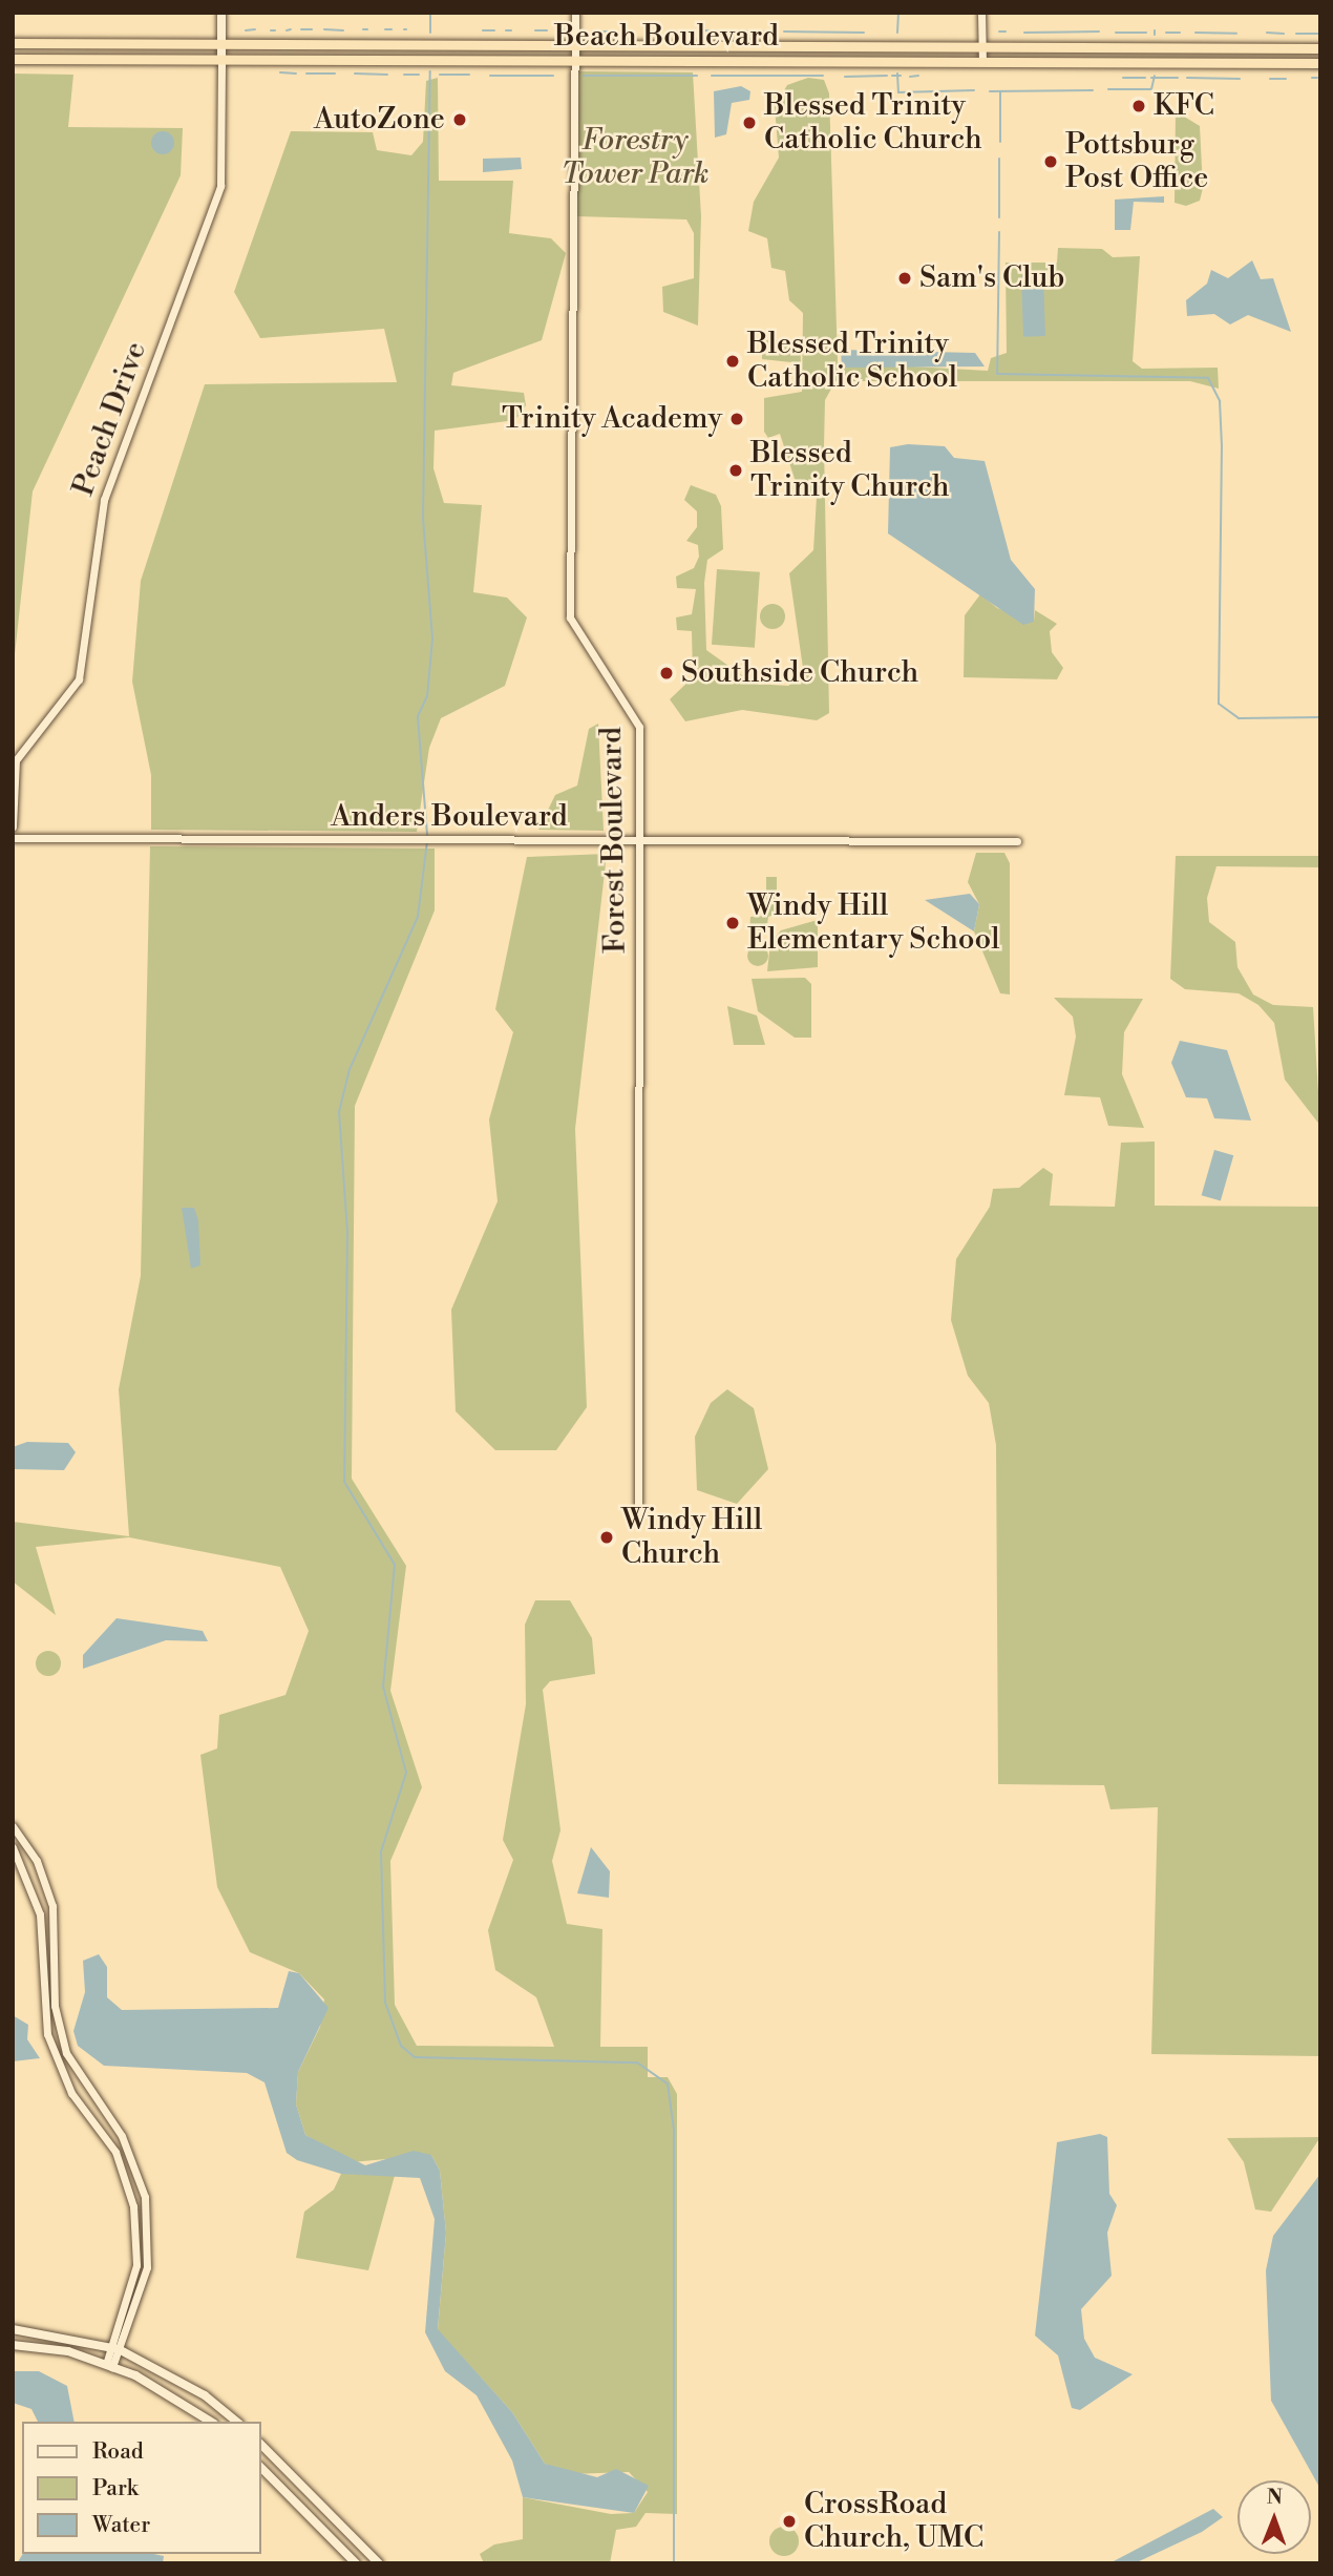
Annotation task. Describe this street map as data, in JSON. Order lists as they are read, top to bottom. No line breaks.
{"streets":{"highway":["Beach Boulevard"],"main road":["Peach Drive"],"street":["Anders Boulevard","Forest Boulevard"]},"crossings":[["Beach Boulevard","Peach Drive"],["Beach Boulevard","Forest Boulevard"],["Anders Boulevard","Forest Boulevard"]],"parks":["Forestry Tower Park"],"places":["KFC","AutoZone","Blessed Trinity Catholic Church","Pottsburg Post Office","Sam's Club","Blessed Trinity Catholic School","Trinity Academy","Blessed Trinity Church","Southside Church","Windy Hill Elementary School","Windy Hill Church","CrossRoad Church, UMC"],"legend":["Road","Park","Water"],"north":"top"}
